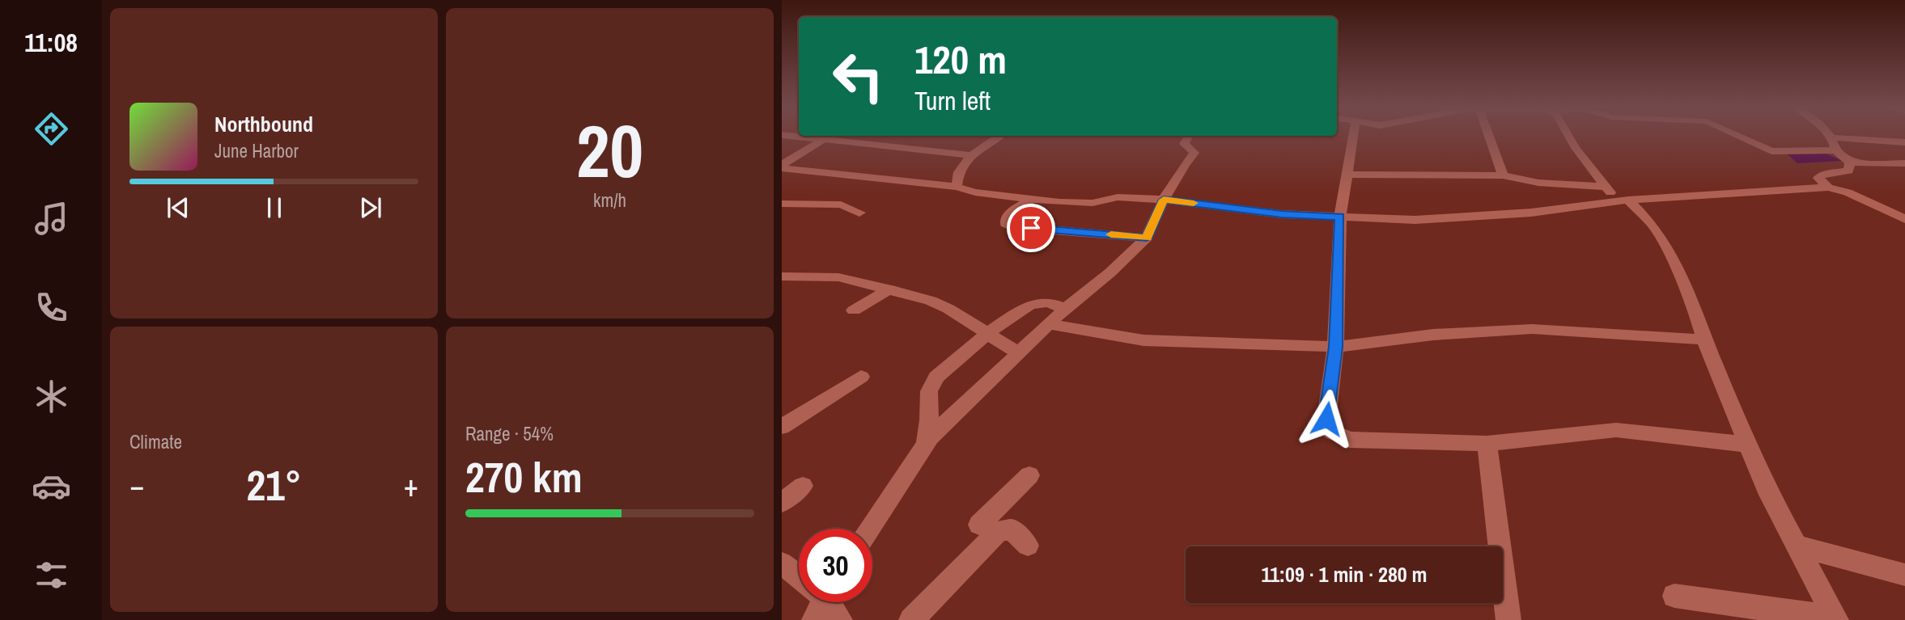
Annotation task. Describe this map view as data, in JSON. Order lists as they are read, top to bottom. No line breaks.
{"page":{"tabs":"11:08","tile":[["20","km/h"],"Climate",["Range · 54%","270 km"]],"turn":["120 m","Turn left"],"song":["Northbound","June Harbor"],"heat":["−","21°","+"],"limit":"30","trip":"11:09 · 1 min · 280 m"}}
